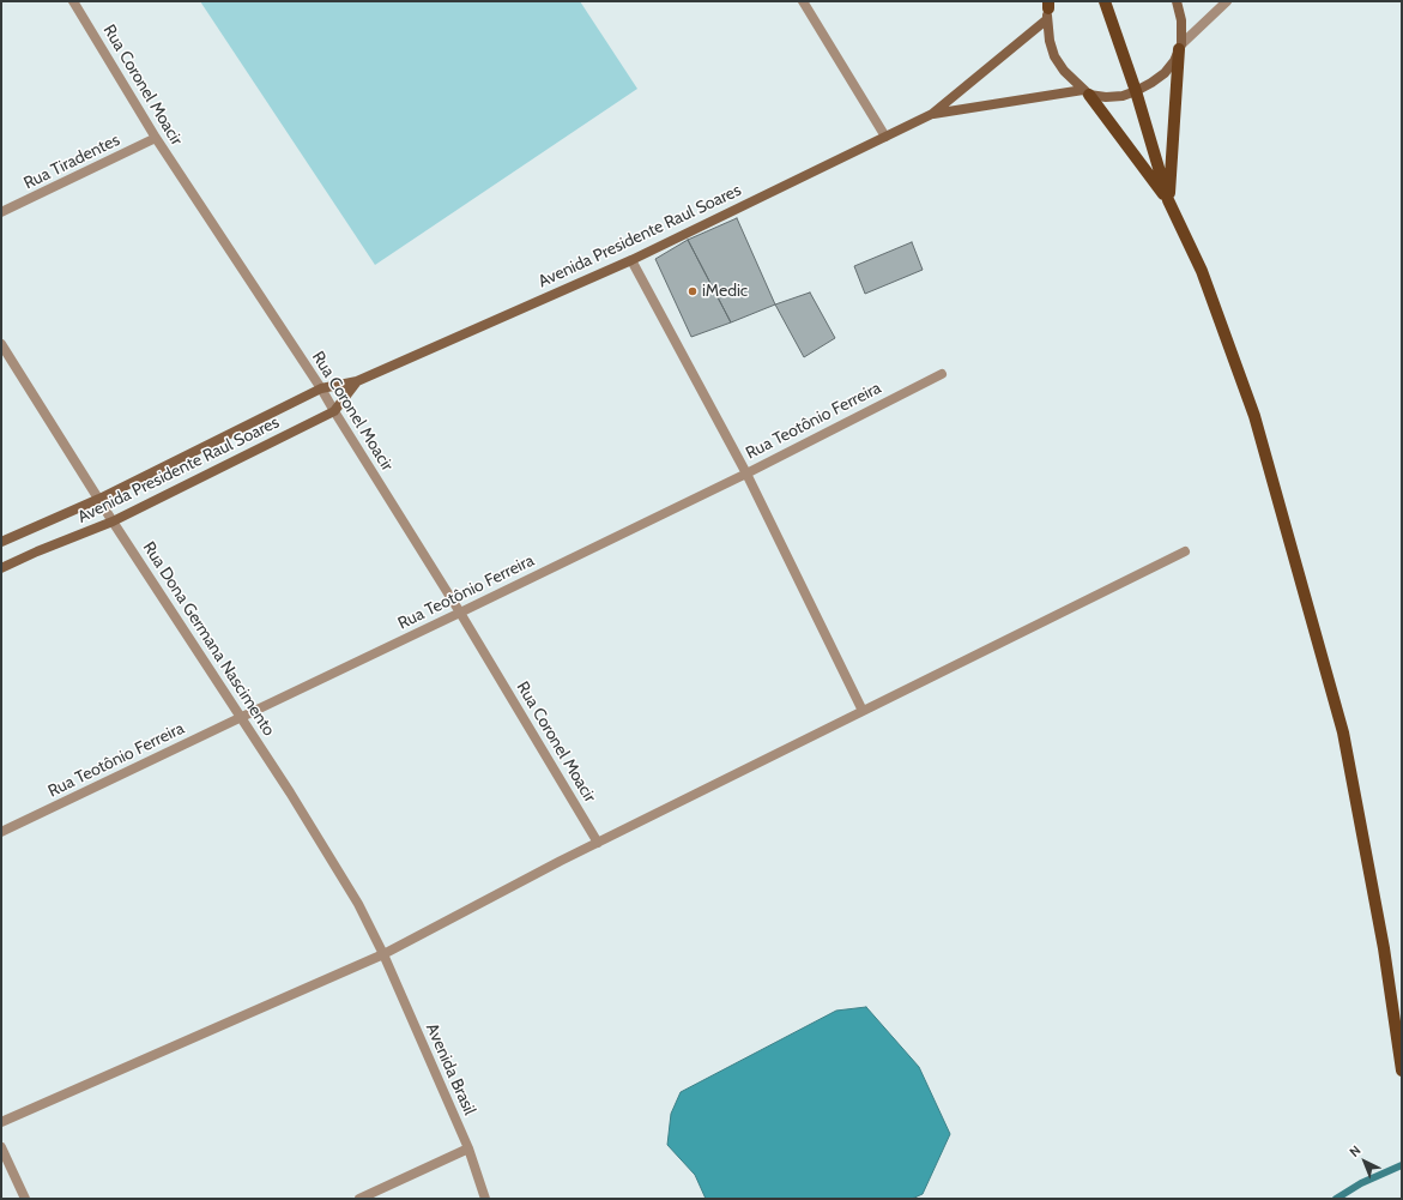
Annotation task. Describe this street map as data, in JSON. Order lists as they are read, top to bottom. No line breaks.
{"streets":{"main road":["Avenida Presidente Raul Soares"],"street":["Rua Coronel Moacir","Rua Tiradentes","Rua Teotônio Ferreira","Rua Dona Germana Nascimento","Avenida Brasil"]},"crossings":[["Rua Coronel Moacir","Rua Tiradentes"],["Rua Coronel Moacir","Avenida Presidente Raul Soares"],["Rua Coronel Moacir","Rua Teotônio Ferreira"],["Avenida Presidente Raul Soares","Rua Dona Germana Nascimento"],["Rua Teotônio Ferreira","Rua Dona Germana Nascimento"],["Rua Dona Germana Nascimento","Avenida Brasil"]],"places":["iMedic"],"north":"top left"}
